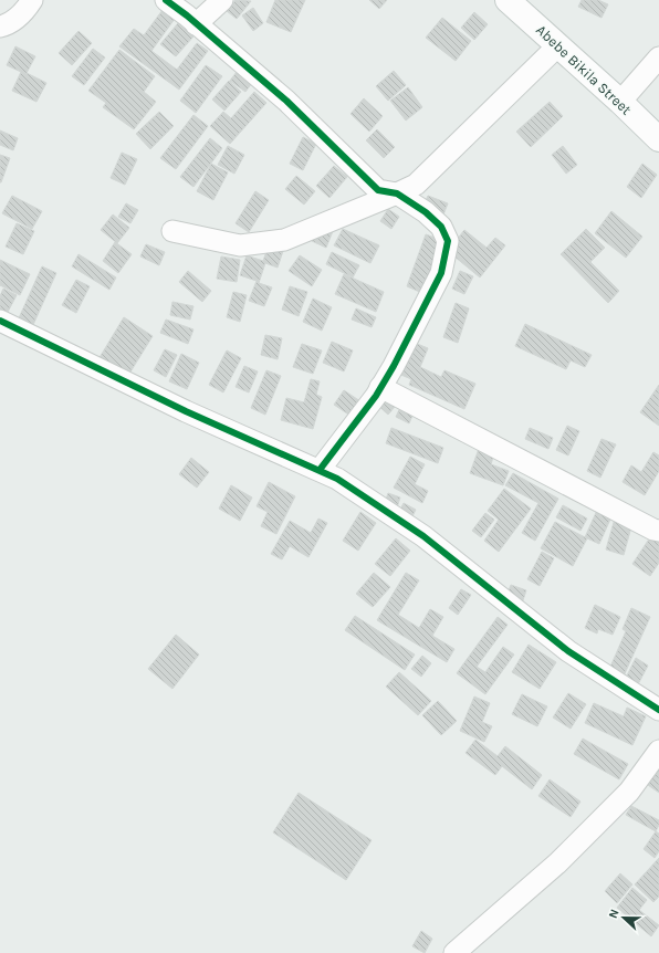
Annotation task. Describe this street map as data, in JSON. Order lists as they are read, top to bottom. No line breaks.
{"streets":{"main road":["Abebe Bikila Street"]},"north":"left"}
